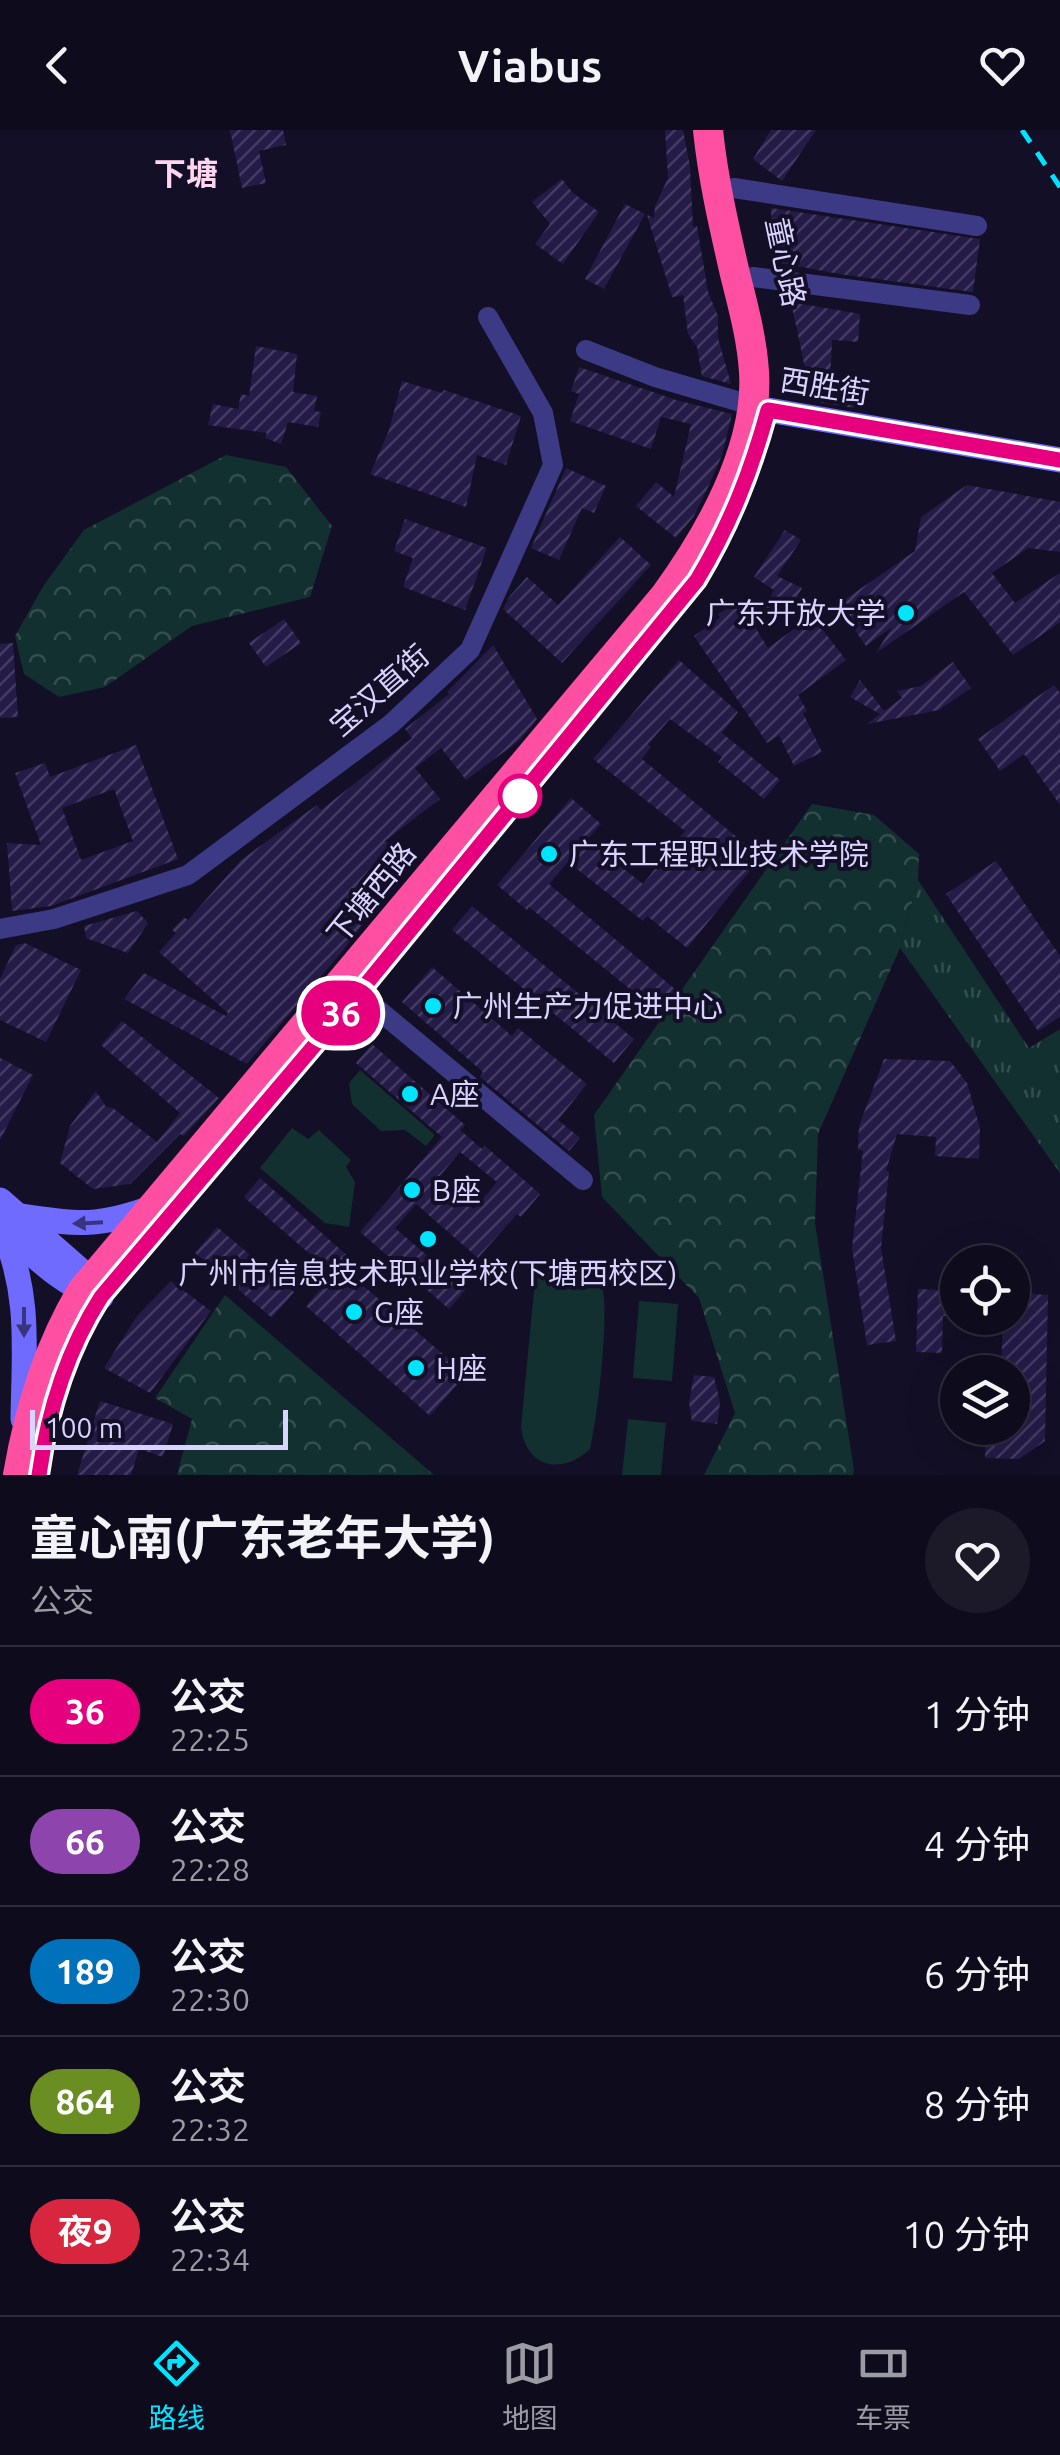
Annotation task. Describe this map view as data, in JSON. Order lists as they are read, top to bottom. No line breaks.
{"streets":{"highway":["童心路","下塘西路"],"street":["西胜街","宝汉直街"]},"crossings":[["童心路","西胜街"],["童心路","下塘西路"],["西胜街","下塘西路"]],"districts":["下塘"],"places":["广东开放大学","广东工程职业技术学院","广州生产力促进中心","A座","B座","广州市信息技术职业学校(下塘西校区)","G座","H座"],"lines":["bus line 36"],"scale_bar":"100 m","page":{"header":"Viabus","on_map":"36","scale":"100 m","heading":["童心南(广东老年大学)","公交"],"list":[{"mark":"36","name":"公交","note":"22:25","value":"1 分钟"},{"mark":"66","name":"公交","note":"22:28","value":"4 分钟"},{"mark":"189","name":"公交","note":"22:30","value":"6 分钟"},{"mark":"864","name":"公交","note":"22:32","value":"8 分钟"},{"mark":"夜9","name":"公交","note":"22:34","value":"10 分钟"}],"tabs":["路线","地图","车票"]}}
